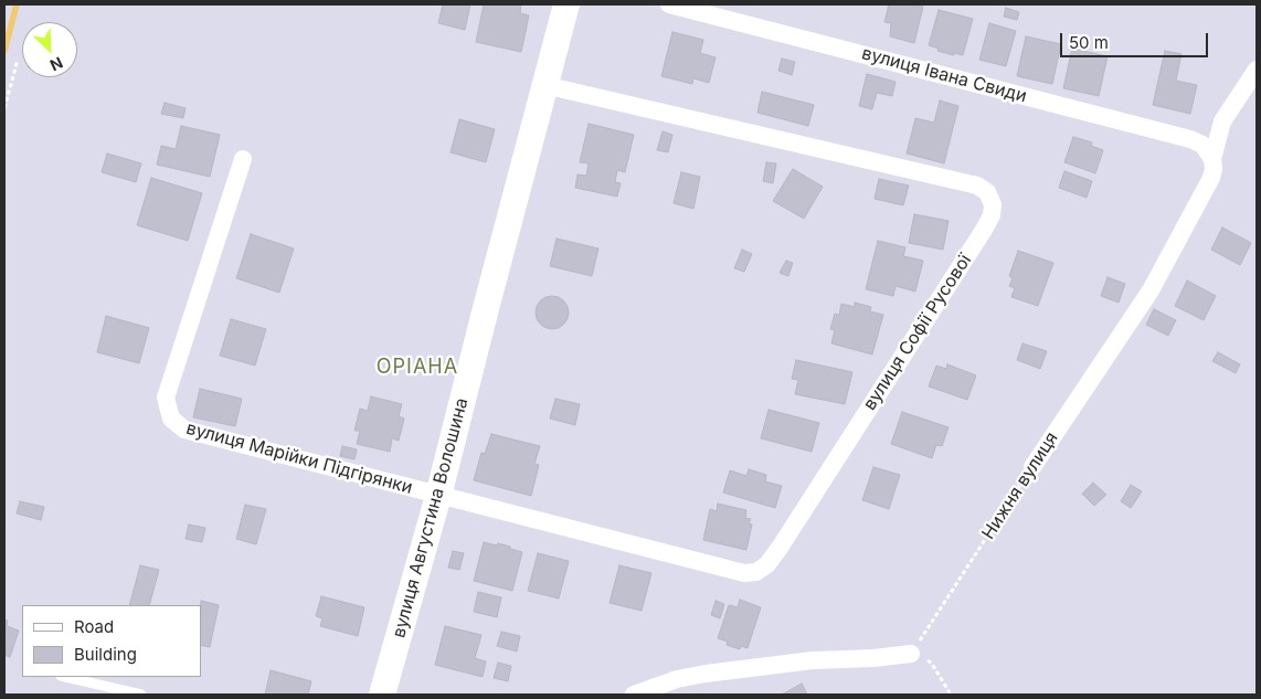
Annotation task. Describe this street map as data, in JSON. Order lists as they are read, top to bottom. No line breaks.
{"streets":{"street":["вулиця Івана Свиди","вулиця Софії Русової","вулиця Марійки Підгірянки","Нижня вулиця","вулиця Августина Волошина"]},"crossings":[["вулиця Івана Свиди","Нижня вулиця"],["вулиця Софії Русової","вулиця Марійки Підгірянки"],["вулиця Софії Русової","вулиця Августина Волошина"],["вулиця Марійки Підгірянки","вулиця Августина Волошина"]],"districts":["ОРІАНА"],"legend":["Road","Building"],"scale_bar":"50 m","north":"bottom right"}
